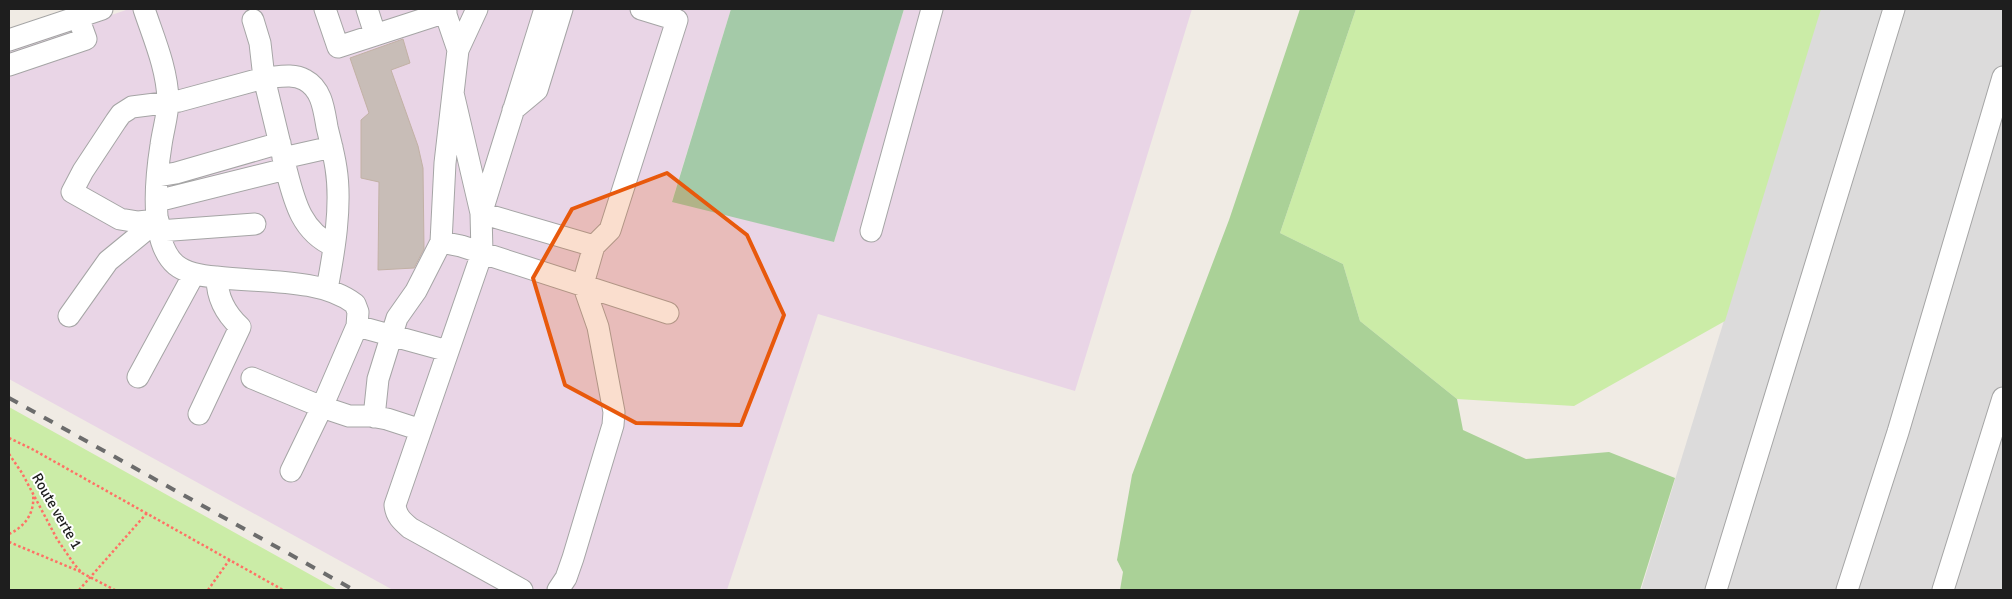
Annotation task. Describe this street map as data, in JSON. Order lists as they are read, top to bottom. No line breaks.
{"streets":{"path":["Route verte 1"]}}
